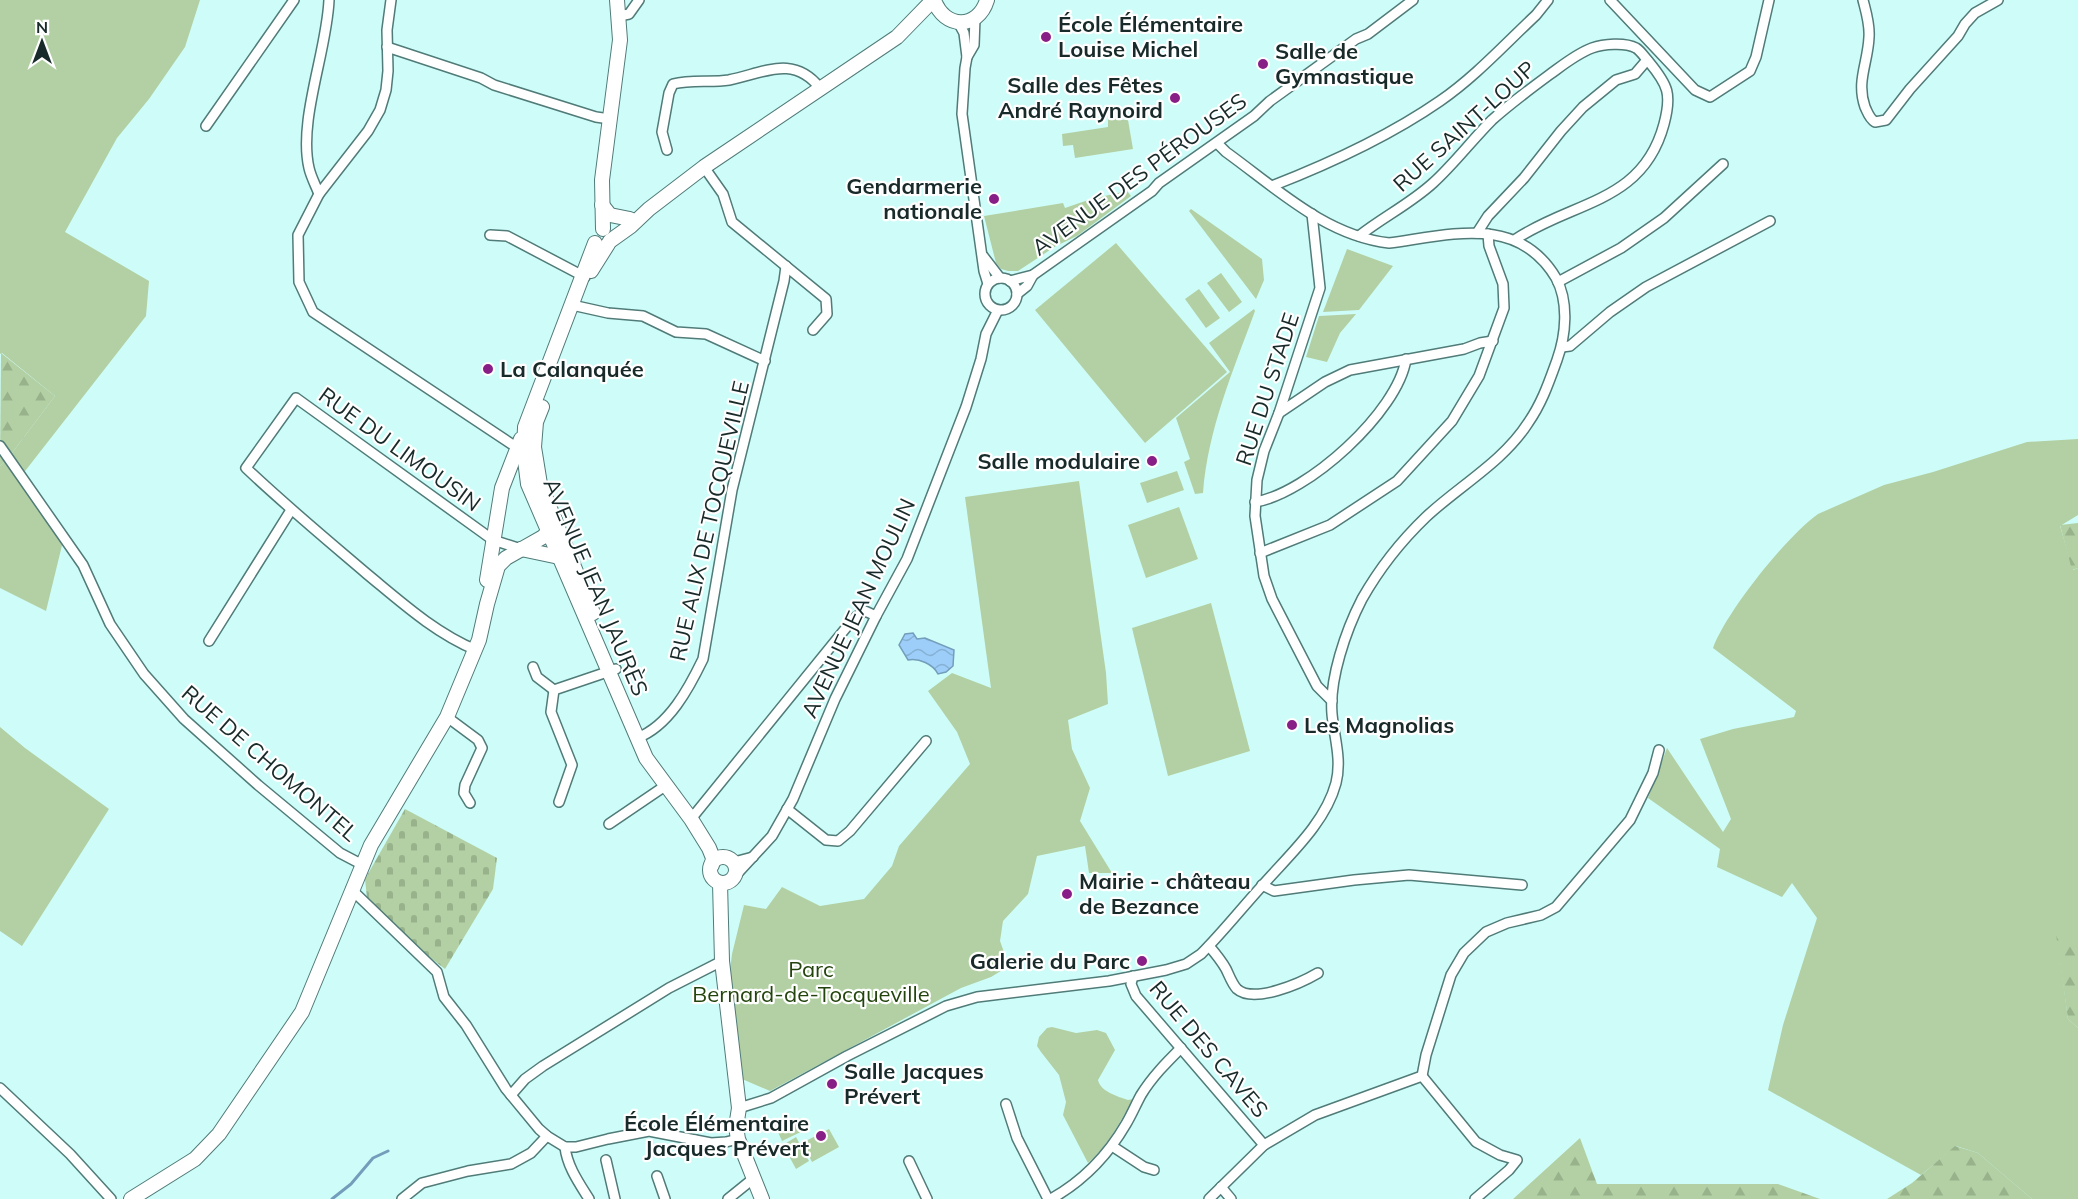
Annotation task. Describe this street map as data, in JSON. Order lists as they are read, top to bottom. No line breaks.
{"streets":{"main road":["AVENUE JEAN JAURÈS"],"street":["RUE SAINT-LOUP","AVENUE DES PÉROUSES","RUE DU STADE","RUE DU LIMOUSIN","RUE ALIX DE TOCQUEVILLE","AVENUE JEAN MOULIN","RUE DE CHOMONTEL","RUE DES CAVES"]},"crossings":[["AVENUE DES PÉROUSES","AVENUE JEAN MOULIN"],["RUE ALIX DE TOCQUEVILLE","AVENUE JEAN JAURÈS"],["AVENUE JEAN JAURÈS","AVENUE JEAN MOULIN"]],"parks":["Parc Bernard-de-Tocqueville"],"places":["École Élémentaire Louise Michel","Salle de Gymnastique","Salle des Fêtes André Raynoird","Gendarmerie nationale","La Calanquée","Salle modulaire","Les Magnolias","Mairie - château de Bezance","Galerie du Parc","Salle Jacques Prévert","École Élémentaire Jacques Prévert"],"north":"top"}
